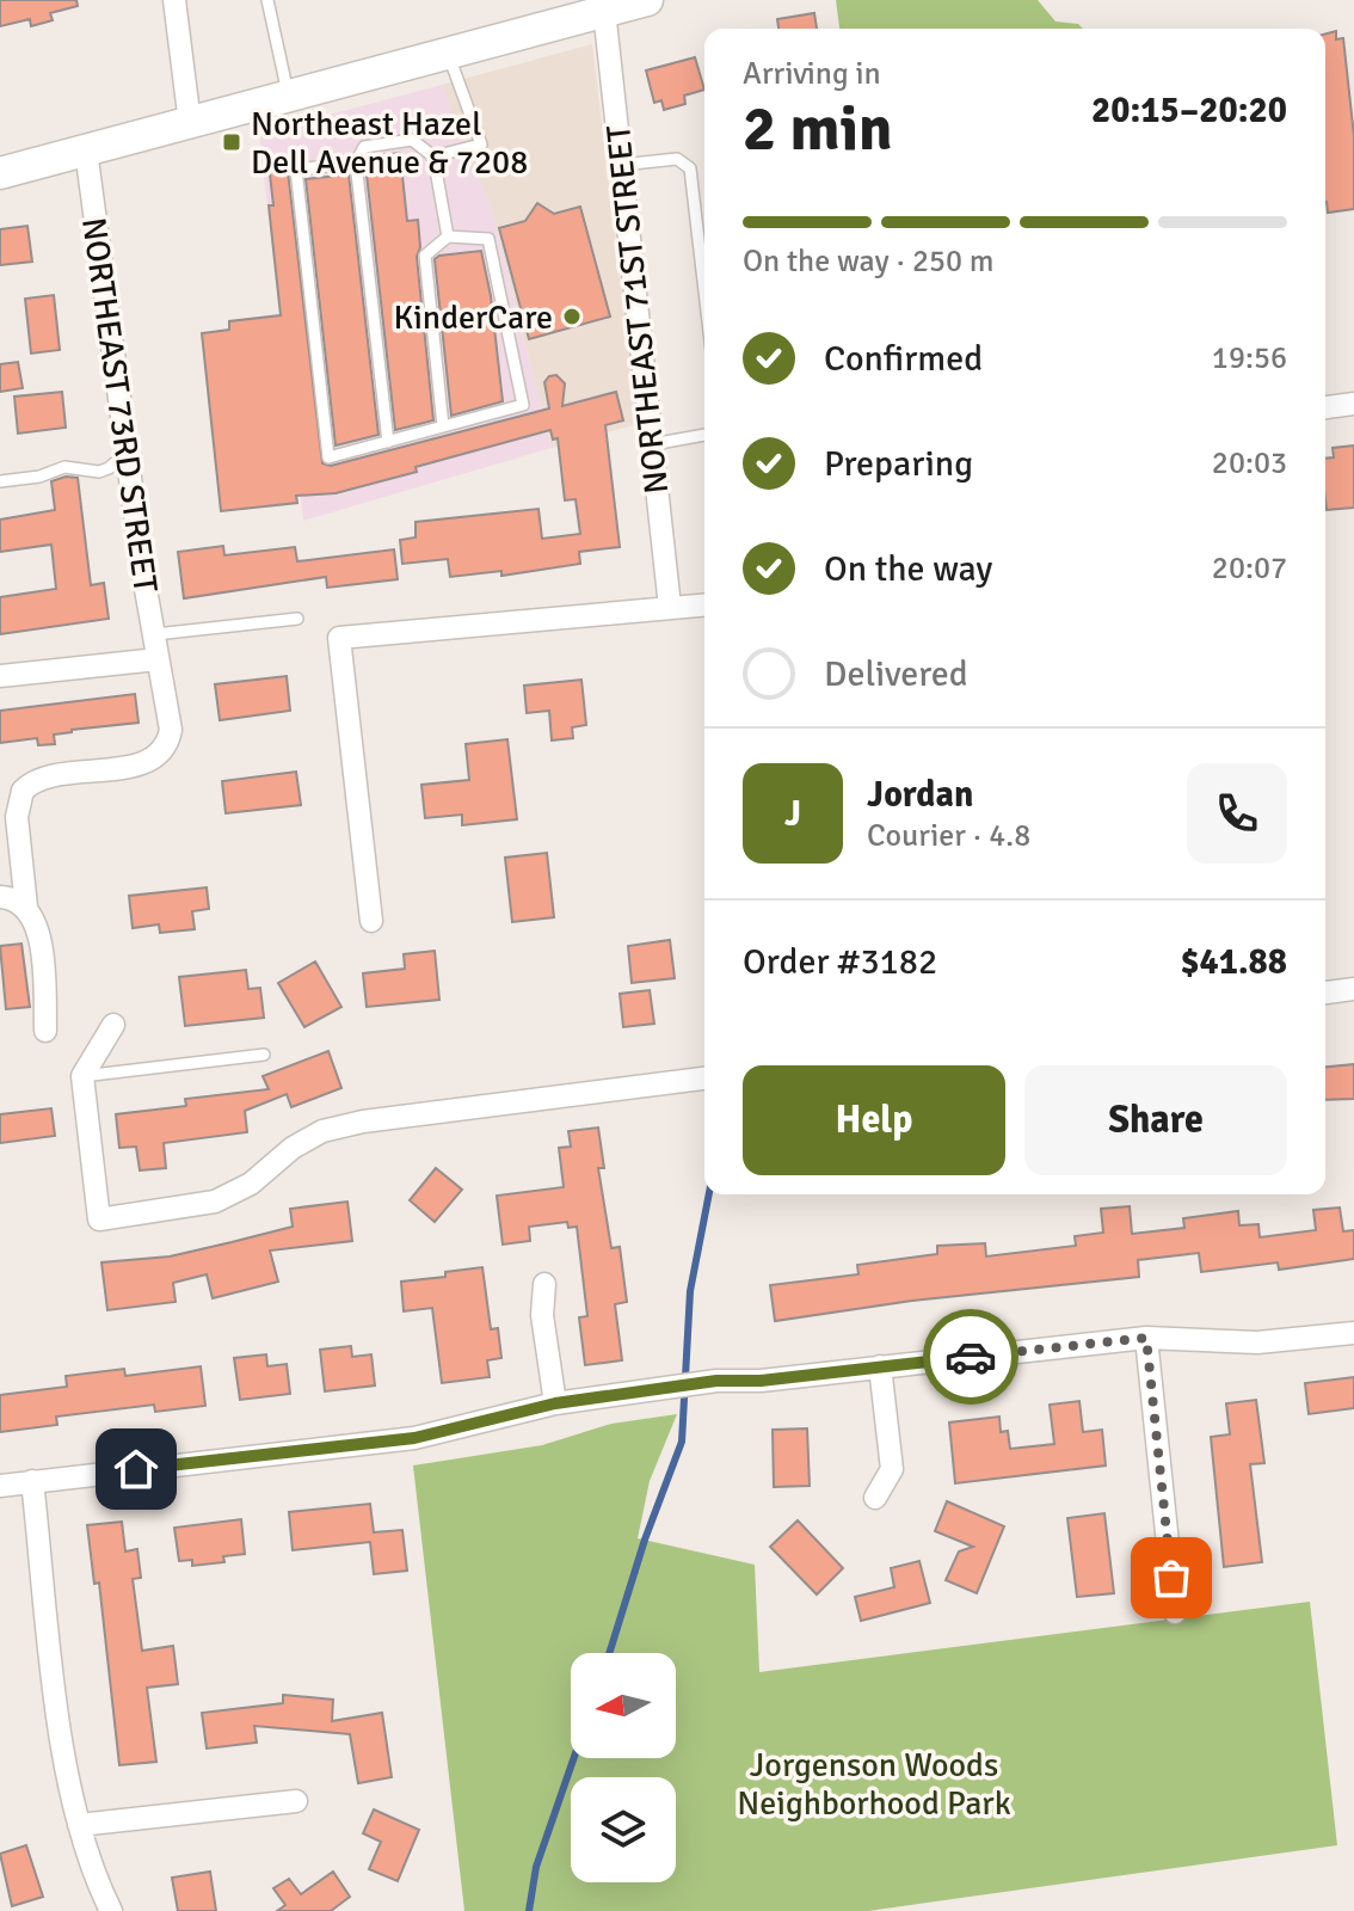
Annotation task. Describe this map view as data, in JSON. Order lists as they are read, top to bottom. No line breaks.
{"streets":{"street":["NORTHEAST 71ST STREET","NORTHEAST 73RD STREET"]},"parks":["Jorgenson Woods Neighborhood Park"],"places":{"transit":["Northeast Hazel Dell Avenue & 7208"],"other":["KinderCare"]},"north":"left","page":{"heading":["2 min","Arriving in","20:15–20:20"],"panel":["Jordan","Courier · 4.8","Order #3182","$41.88"],"bar":"On the way · 250 m","list":[["Confirmed","19:56"],["Preparing","20:03"],["On the way","20:07"],"Delivered"],"round":"J","buttons":["Help","Share"]}}
